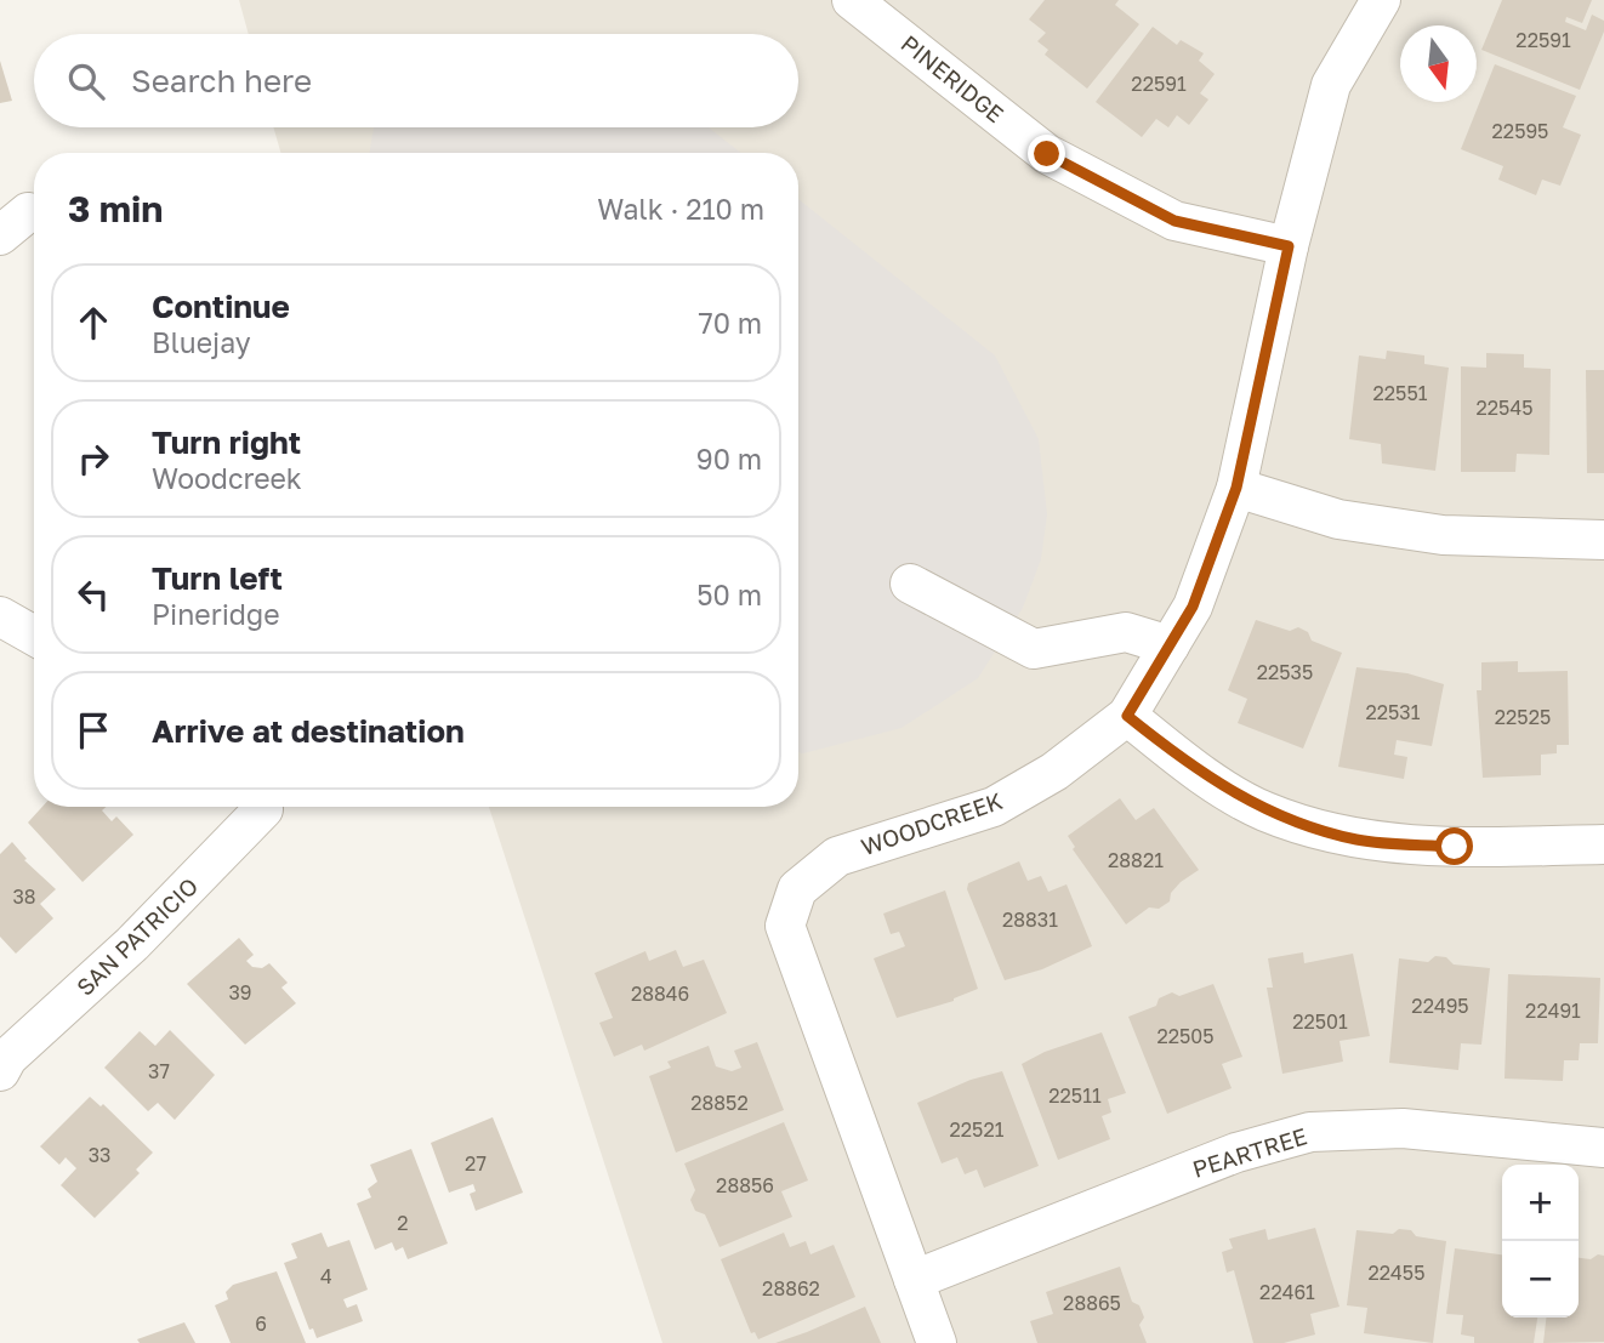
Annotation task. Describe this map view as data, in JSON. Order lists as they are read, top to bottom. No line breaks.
{"streets":{"street":["PINERIDGE","WOODCREEK","SAN PATRICIO","PEARTREE"]},"crossings":[["PINERIDGE","WOODCREEK"],["WOODCREEK","PEARTREE"]],"house_numbers":["22591","22591","22595","22551","22545","22535","22531","22525","28821","38","28831","39","28846","22495","22491","22501","22505","37","22511","28852","22521","33","27","28856","2","22455","4","28862","22461","28865","6"],"north":"bottom","page":{"search":"Search here","heading":["3 min","Walk · 210 m"],"list":[["Continue","Bluejay","70 m"],["Turn right","Woodcreek","90 m"],["Turn left","Pineridge","50 m"],"Arrive at destination"],"map_buttons":["+","−"]}}
